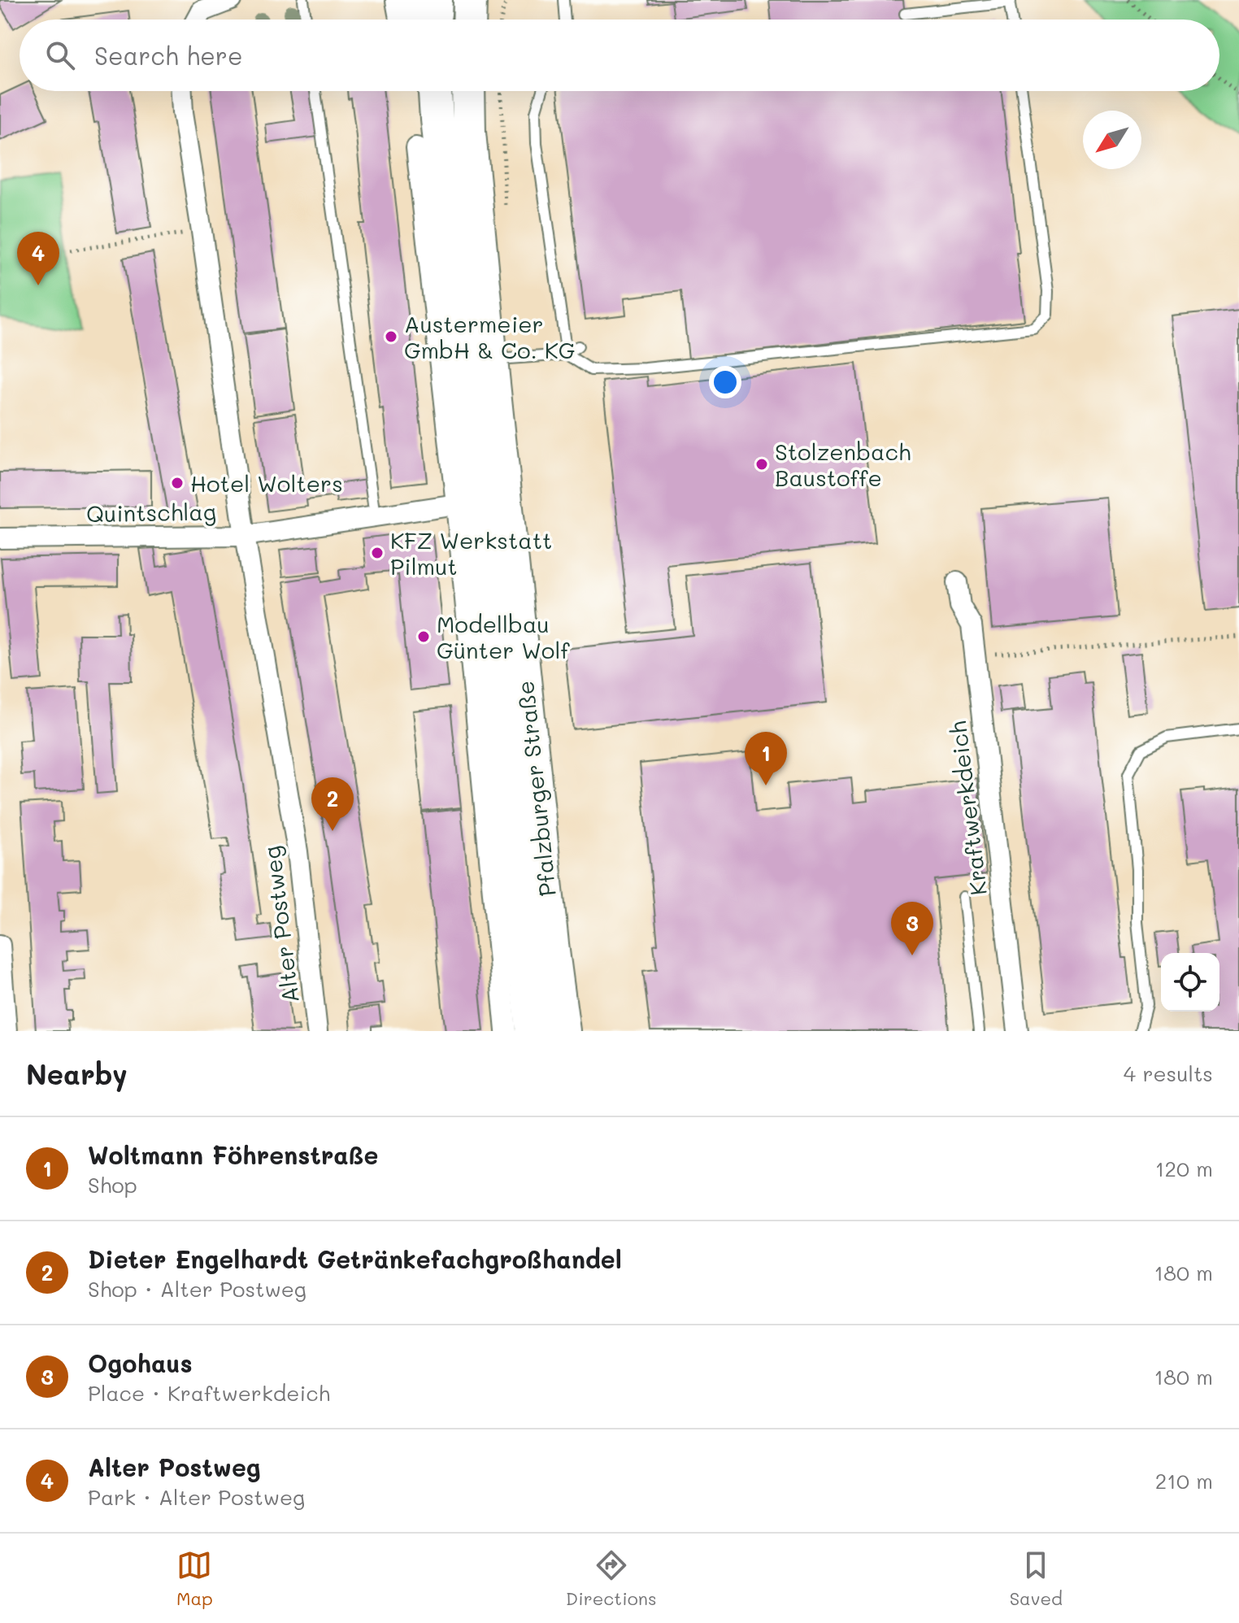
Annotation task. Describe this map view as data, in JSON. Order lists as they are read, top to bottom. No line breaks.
{"streets":{"main road":["Pfalzburger Straße"],"street":["Quintschlag","Kraftwerkdeich","Alter Postweg"]},"crossings":[["Quintschlag","Pfalzburger Straße"],["Quintschlag","Alter Postweg"]],"places":["Austermeier GmbH & Co. KG","Stolzenbach Baustoffe","Hotel Wolters","KFZ Werkstatt Pilmut","Modellbau Günter Wolf"],"north":"bottom left","page":{"search":"Search here","pins":["4","1","2","3"],"heading":["Nearby","4 results"],"list":[{"mark":"1","name":"Woltmann Föhrenstraße","note":"Shop","value":"120 m"},{"mark":"2","name":"Dieter Engelhardt Getränkefachgroßhandel","note":"Shop · Alter Postweg","value":"180 m"},{"mark":"3","name":"Ogohaus","note":"Place · Kraftwerkdeich","value":"180 m"},{"mark":"4","name":"Alter Postweg","note":"Park · Alter Postweg","value":"210 m"}],"nav":["Map","Directions","Saved"]}}
